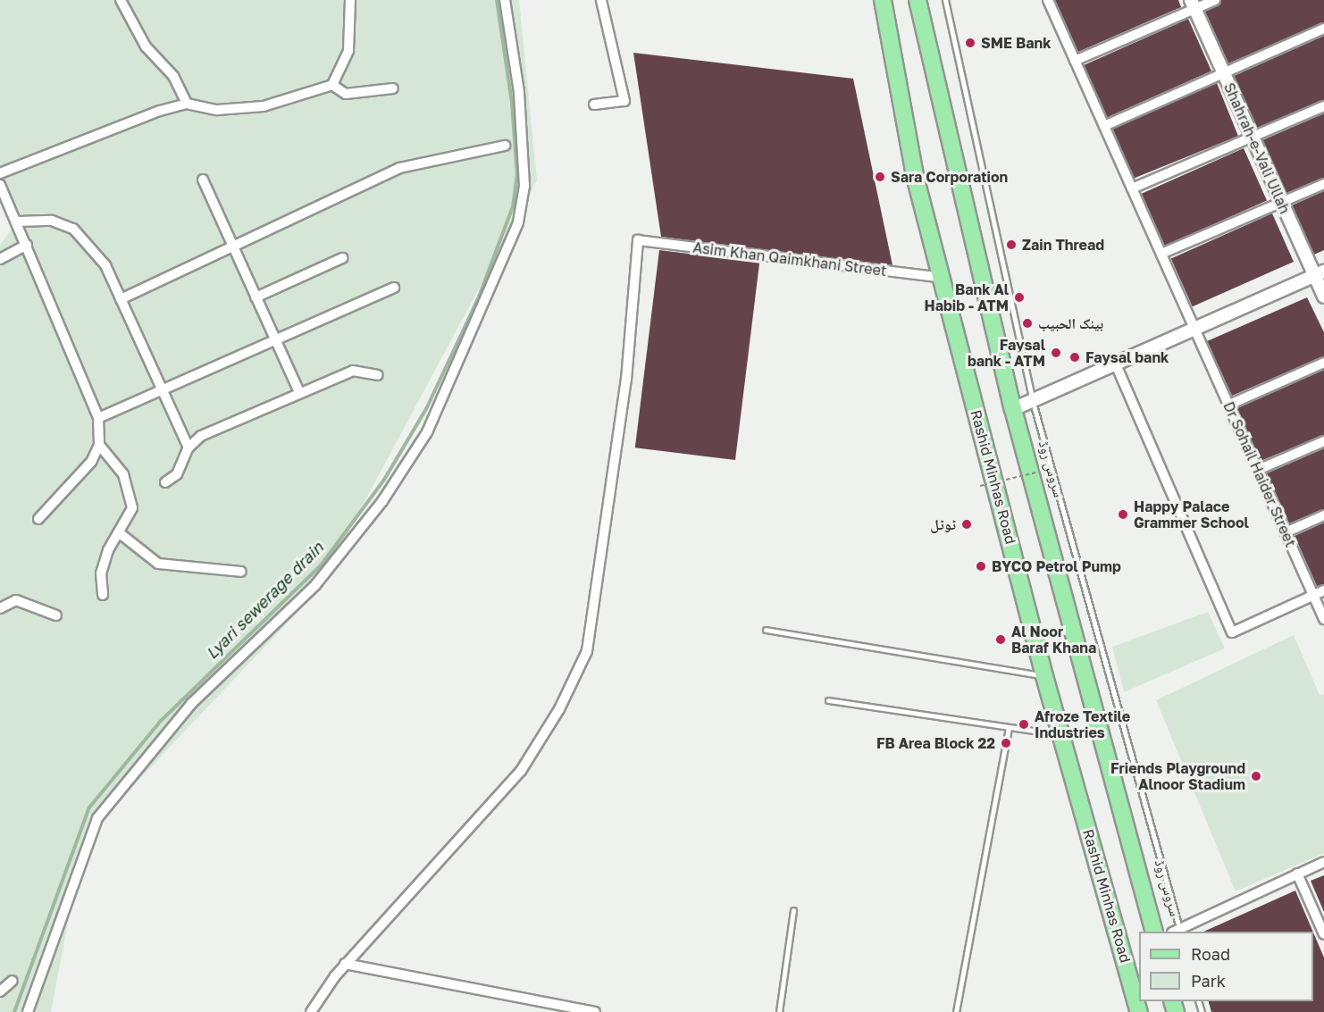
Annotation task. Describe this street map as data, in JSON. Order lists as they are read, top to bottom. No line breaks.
{"streets":{"main road":["Rashid Minhas Road"],"street":["Shahrah-e-Vali Ullah","Asim Khan Qaimkhani Street","Dr Sohail Haider Street"],"lane":["سروس روڈ"]},"crossings":[["Asim Khan Qaimkhani Street","Rashid Minhas Road"]],"water":["Lyari sewerage drain"],"places":["SME Bank","Sara Corporation","Zain Thread","Bank Al Habib - ATM","بينک الحبيب","Faysal bank - ATM","Faysal bank","Happy Palace Grammer School","ٹوٹل","BYCO Petrol Pump","Al Noor Baraf Khana","Afroze Textile Industries","FB Area Block 22","Friends Playground Alnoor Stadium"],"legend":["Road","Park"]}
